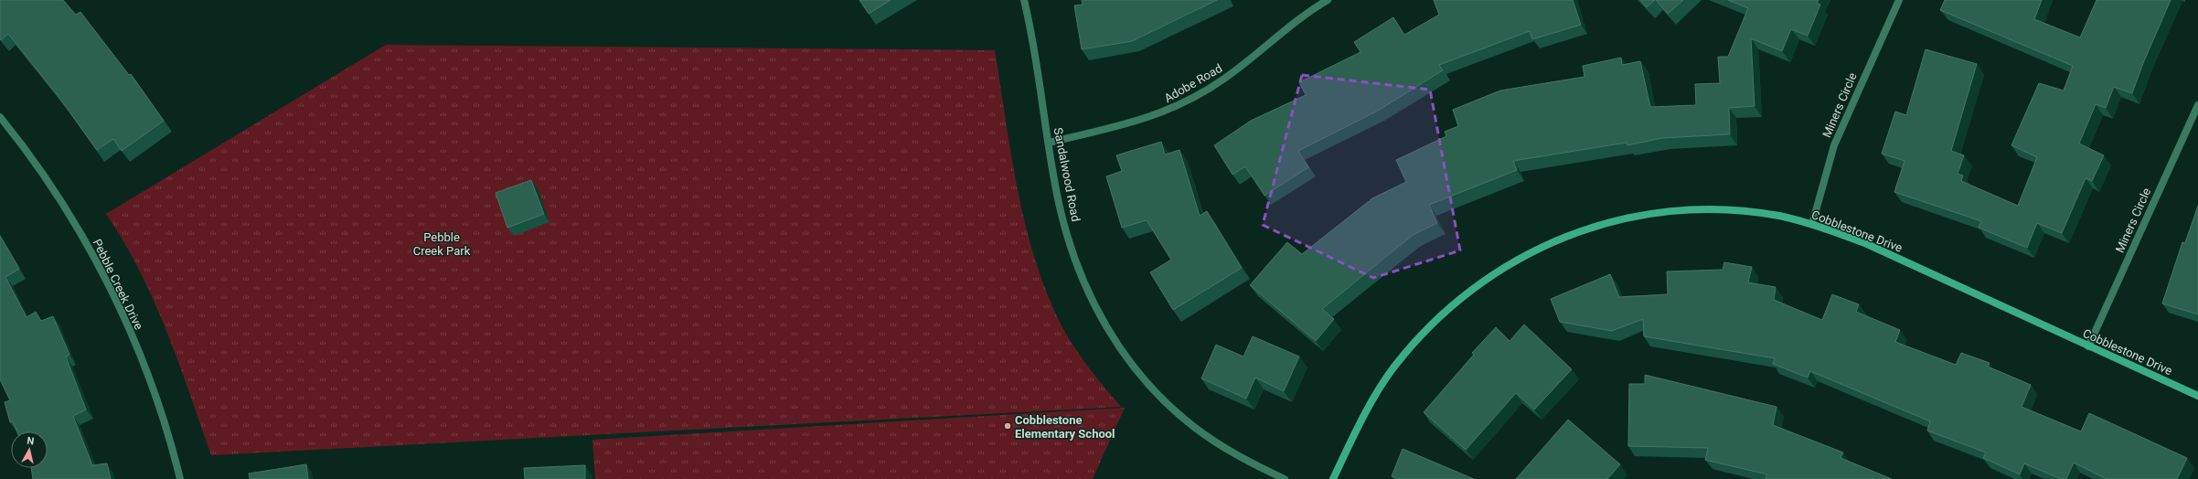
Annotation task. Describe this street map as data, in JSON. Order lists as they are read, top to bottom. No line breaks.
{"streets":{"street":["Adobe Road","Miners Circle","Sandalwood Road","Cobblestone Drive","Pebble Creek Drive"]},"crossings":[["Adobe Road","Sandalwood Road"],["Miners Circle","Cobblestone Drive"]],"parks":["Pebble Creek Park"],"places":["Cobblestone Elementary School"],"north":"top"}
